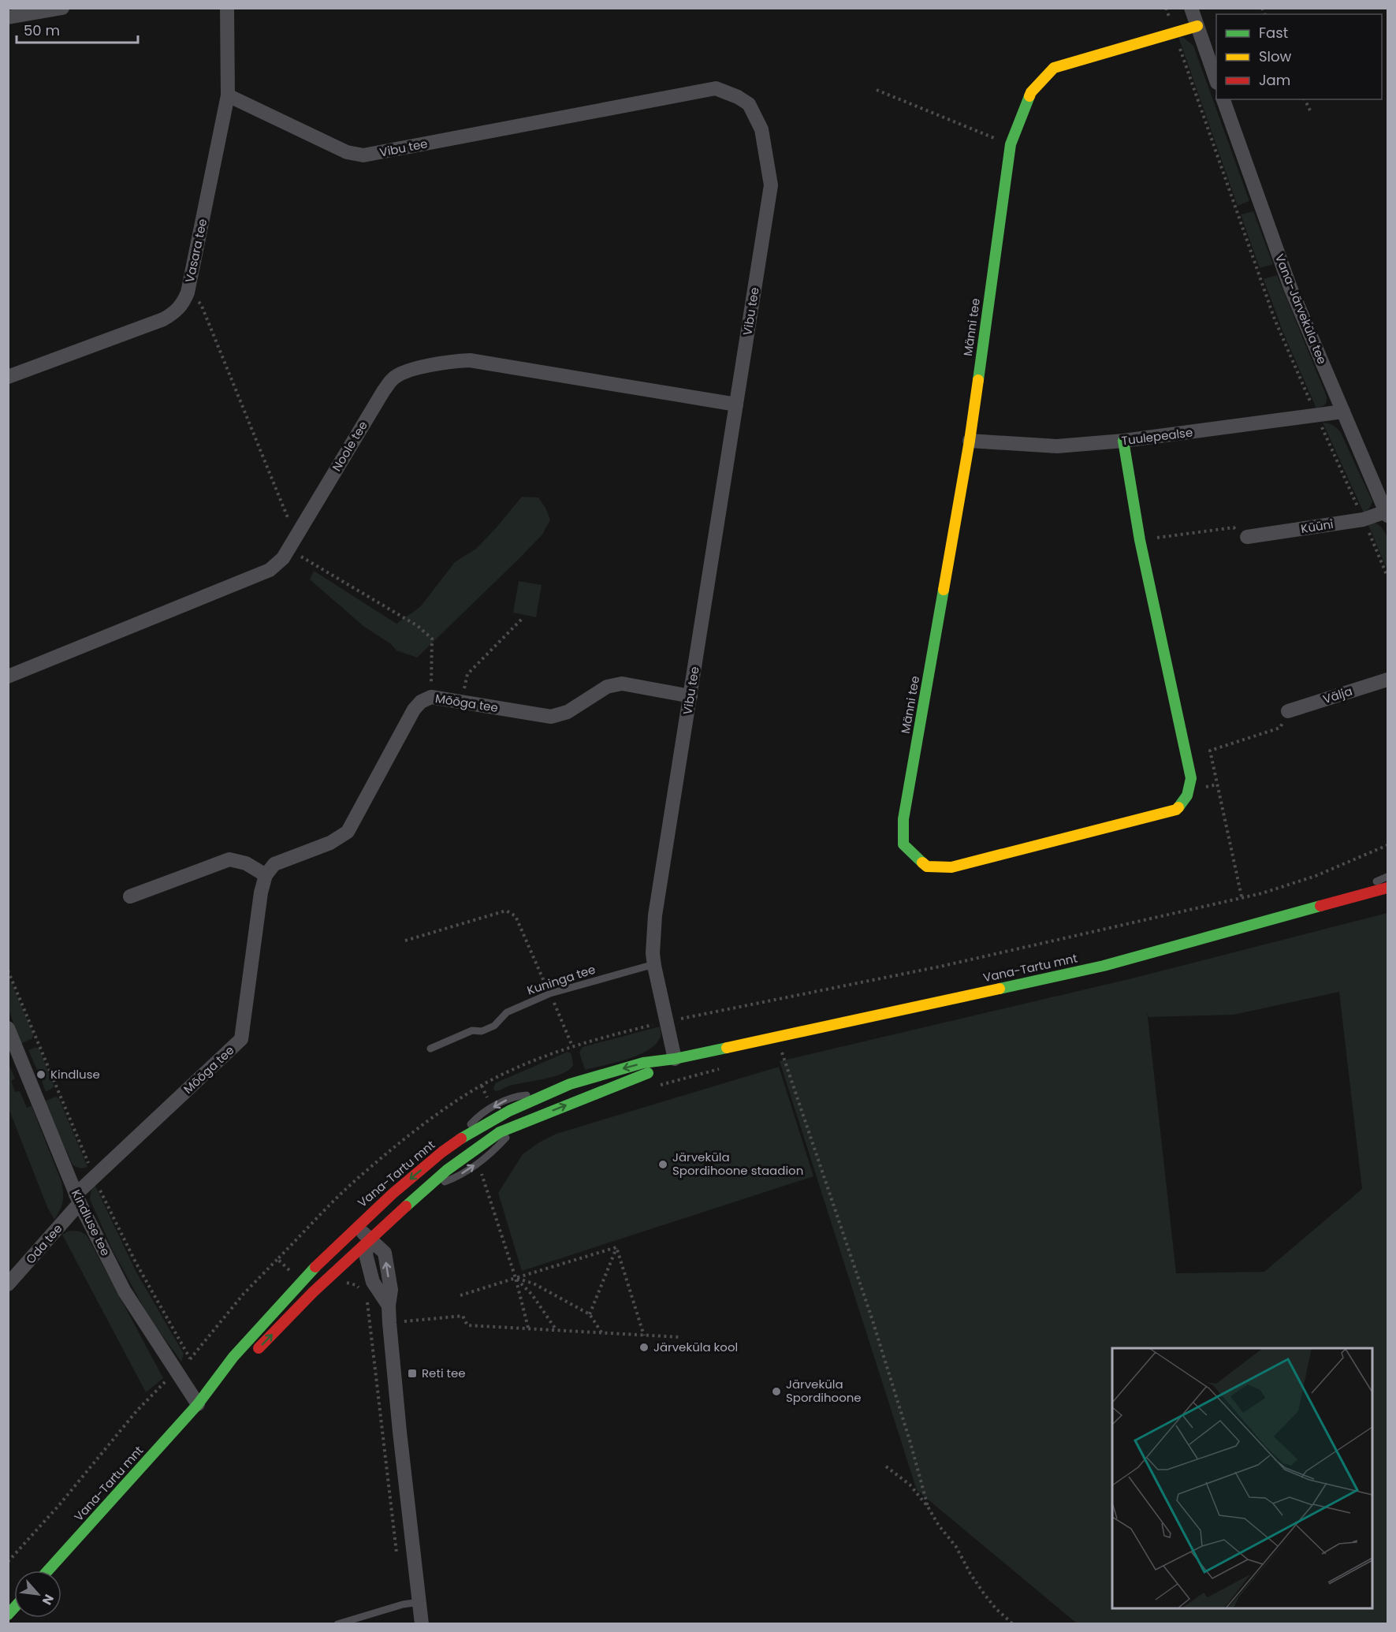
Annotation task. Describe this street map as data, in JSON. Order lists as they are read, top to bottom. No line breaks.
{"streets":{"street":["Vibu tee","Vasara tee","Vana-Järveküla tee","Männi tee","Tuulepealse","Noole tee","Küüni","Välja","Mõõga tee","Vana-Tartu mnt","Kindluse tee","Oda tee"],"lane":["Kuninga tee"]},"crossings":[["Vibu tee","Vasara tee"],["Vibu tee","Noole tee"],["Vibu tee","Mõõga tee"],["Vibu tee","Vana-Tartu mnt"],["Vibu tee","Kuninga tee"],["Vana-Järveküla tee","Tuulepealse"],["Vana-Järveküla tee","Küüni"],["Männi tee","Tuulepealse"],["Mõõga tee","Kindluse tee"],["Mõõga tee","Oda tee"],["Vana-Tartu mnt","Kindluse tee"],["Kindluse tee","Oda tee"]],"places":{"other":["Kindluse","Järveküla Spordihoone staadion","Järveküla kool","Järveküla Spordihoone"],"transit":["Reti tee"]},"legend":["Fast","Slow","Jam"],"scale_bar":"50 m","north":"bottom right"}
